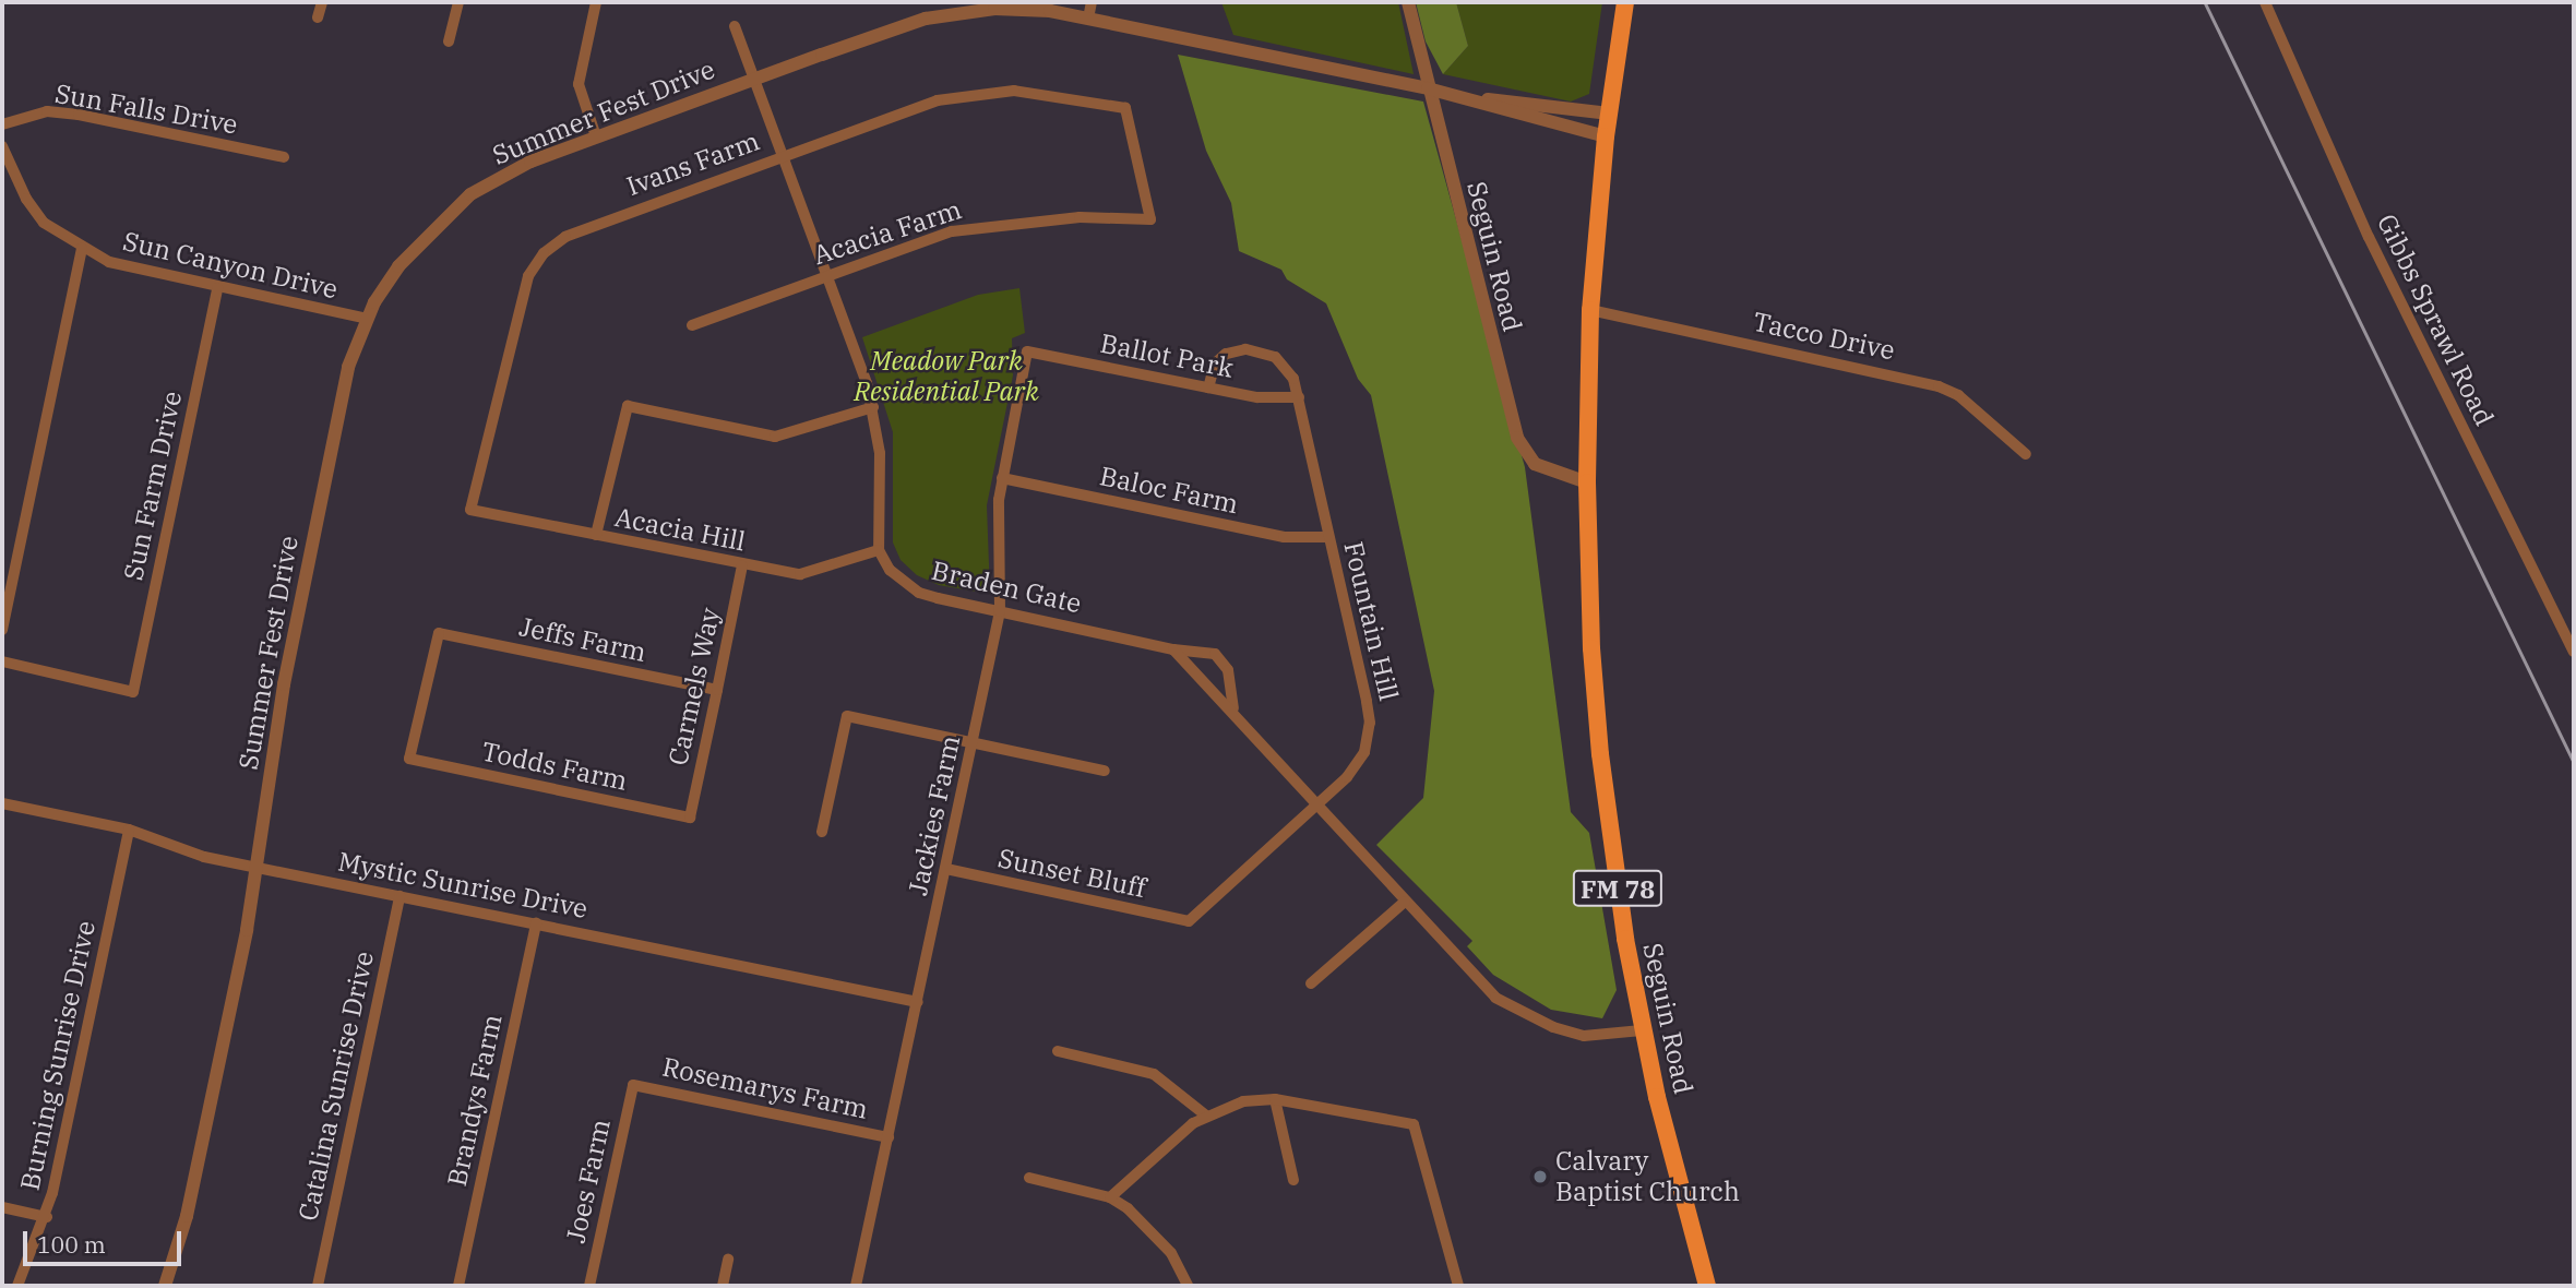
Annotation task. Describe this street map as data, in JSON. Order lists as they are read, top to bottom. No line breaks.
{"streets":{"main road":["Seguin Road","FM 78"],"street":["Sun Falls Drive","Summer Fest Drive","Ivans Farm","Acacia Farm","Sun Canyon Drive","Gibbs Sprawl Road","Tacco Drive","Ballot Park","Sun Farm Drive","Baloc Farm","Acacia Hill","Braden Gate","Fountain Hill","Jeffs Farm","Carmels Way","Todds Farm","Jackies Farm","Sunset Bluff","Mystic Sunrise Drive","Burning Sunrise Drive","Catalina Sunrise Drive","Rosemarys Farm","Brandys Farm","Joes Farm"]},"crossings":[["Summer Fest Drive","Seguin Road"],["Summer Fest Drive","Sun Canyon Drive"],["Summer Fest Drive","Mystic Sunrise Drive"],["Ivans Farm","Acacia Farm"],["Ivans Farm","Acacia Hill"],["Seguin Road","Tacco Drive"],["Seguin Road","Braden Gate"],["Sun Canyon Drive","Sun Farm Drive"],["Ballot Park","Fountain Hill"],["Ballot Park","Jackies Farm"],["Baloc Farm","Fountain Hill"],["Baloc Farm","Jackies Farm"],["Acacia Hill","Braden Gate"],["Acacia Hill","Carmels Way"],["Braden Gate","Fountain Hill"],["Braden Gate","Jackies Farm"],["Fountain Hill","Sunset Bluff"],["Jeffs Farm","Carmels Way"],["Jeffs Farm","Todds Farm"],["Carmels Way","Todds Farm"],["Jackies Farm","Sunset Bluff"],["Jackies Farm","Mystic Sunrise Drive"],["Jackies Farm","Rosemarys Farm"],["Mystic Sunrise Drive","Burning Sunrise Drive"],["Mystic Sunrise Drive","Catalina Sunrise Drive"],["Mystic Sunrise Drive","Brandys Farm"],["Rosemarys Farm","Joes Farm"]],"parks":["Meadow Park Residential Park"],"places":["Calvary Baptist Church"],"scale_bar":"100 m"}
